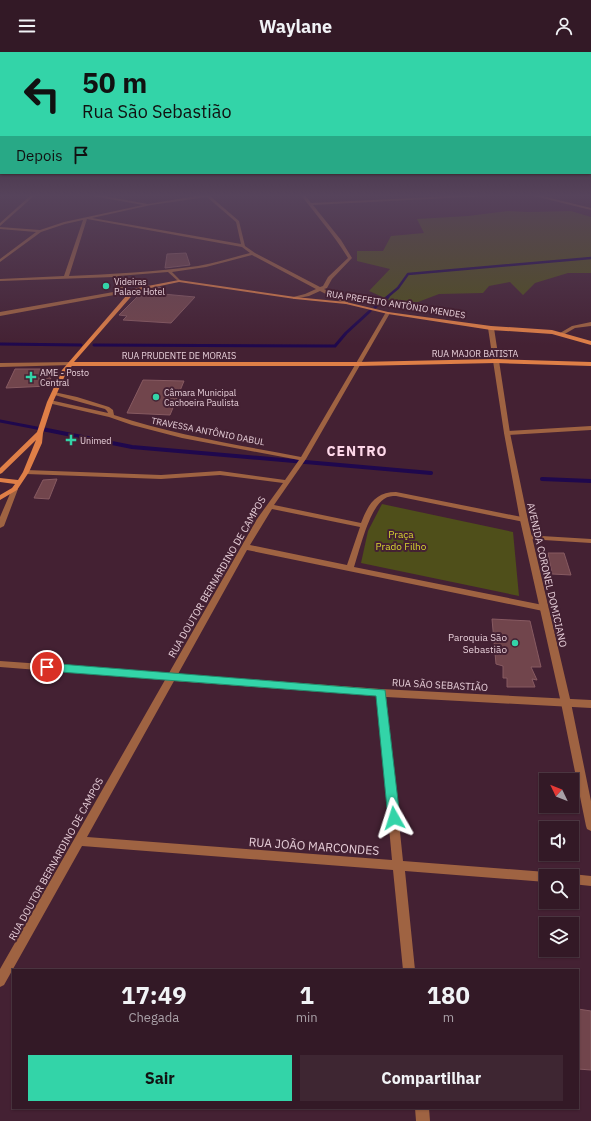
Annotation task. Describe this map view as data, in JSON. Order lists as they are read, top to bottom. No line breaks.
{"streets":{"main road":["RUA PREFEITO ANTÔNIO MENDES","RUA MAJOR BATISTA","RUA PRUDENTE DE MORAIS"],"street":["TRAVESSA ANTÔNIO DABUL","AVENIDA CORONEL DOMICIANO","RUA DOUTOR BERNARDINO DE CAMPOS","RUA SÃO SEBASTIÃO","RUA JOÃO MARCONDES"]},"crossings":[["RUA PREFEITO ANTÔNIO MENDES","AVENIDA CORONEL DOMICIANO"],["RUA PREFEITO ANTÔNIO MENDES","RUA DOUTOR BERNARDINO DE CAMPOS"],["RUA MAJOR BATISTA","RUA PRUDENTE DE MORAIS"],["RUA MAJOR BATISTA","AVENIDA CORONEL DOMICIANO"],["RUA MAJOR BATISTA","RUA DOUTOR BERNARDINO DE CAMPOS"],["RUA PRUDENTE DE MORAIS","RUA DOUTOR BERNARDINO DE CAMPOS"],["TRAVESSA ANTÔNIO DABUL","RUA DOUTOR BERNARDINO DE CAMPOS"],["AVENIDA CORONEL DOMICIANO","RUA SÃO SEBASTIÃO"],["RUA DOUTOR BERNARDINO DE CAMPOS","RUA SÃO SEBASTIÃO"],["RUA DOUTOR BERNARDINO DE CAMPOS","RUA JOÃO MARCONDES"]],"districts":["CENTRO"],"parks":["Praça Prado Filho"],"places":{"other":["Videiras Palace Hotel","Câmara Municipal Cachoeira Paulista","Paroquia São Sebastião"],"health":["AME - Posto Central","Unimed"]},"north":"top left","page":{"header":"Waylane","turn":["50 m","Rua São Sebastião"],"then":"Depois","eta":["17:49","Chegada","1","min","180","m"],"buttons":["Sair","Compartilhar"]}}
